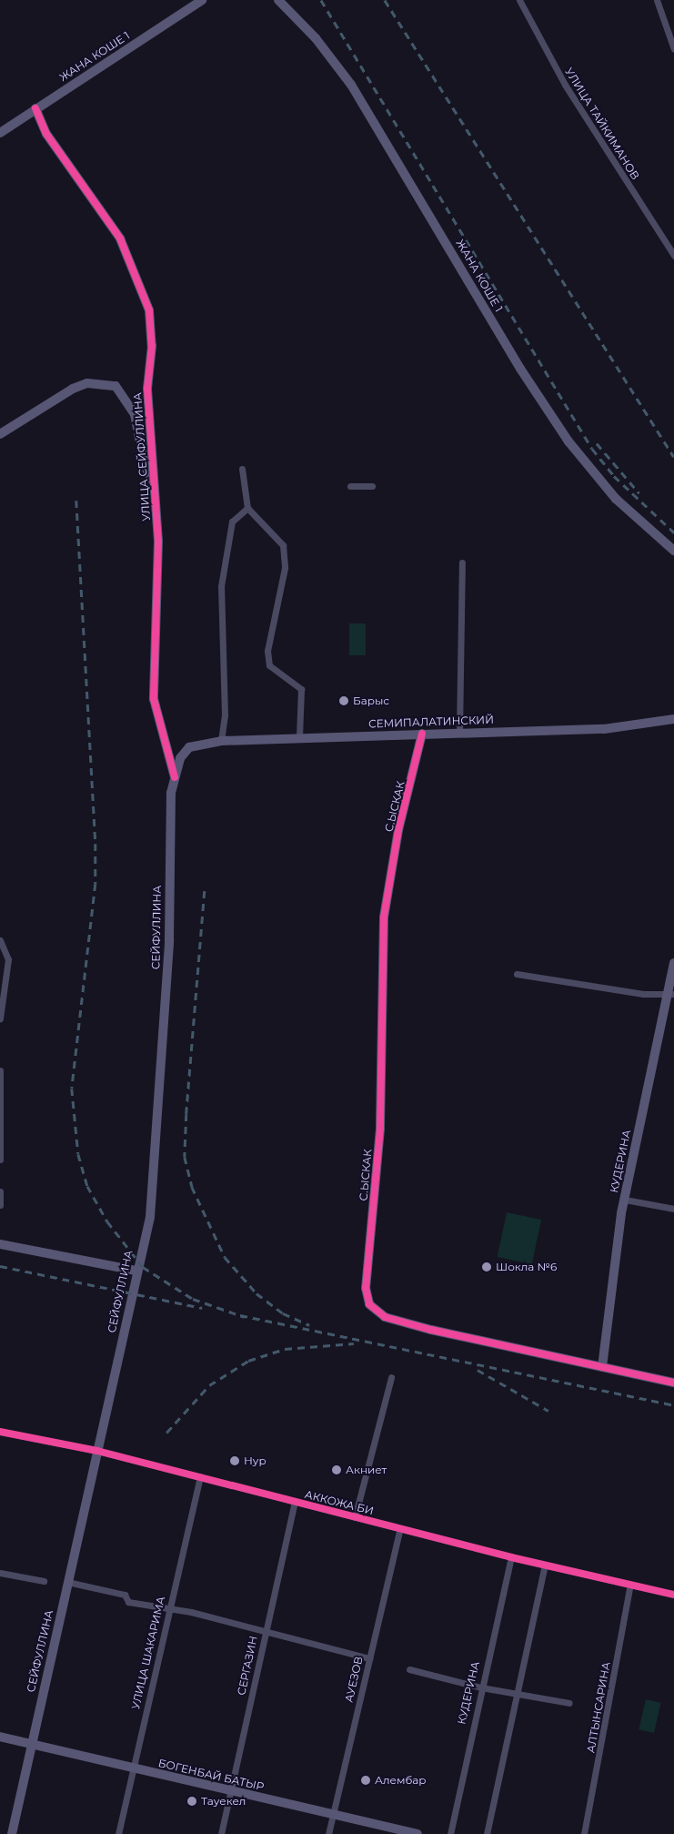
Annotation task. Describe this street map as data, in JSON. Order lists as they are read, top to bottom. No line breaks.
{"streets":{"street":["ЖАНА КОШЕ 1","УЛИЦА ТАЙКИМАНОВ","УЛИЦА СЕЙФУЛЛИНА","СЕМИПАЛАТИНСКИЙ","С.ЫСКАК","СЕЙФУЛЛИНА","КУДЕРИНА","АККОЖА БИ","УЛИЦА ШАКАРИМА","СЕРГАЗИН","АУЕЗОВ","АЛТЫНСАРИНА","БОГЕНБАЙ БАТЫР"]},"crossings":[["ЖАНА КОШЕ 1","УЛИЦА СЕЙФУЛЛИНА"],["УЛИЦА СЕЙФУЛЛИНА","СЕЙФУЛЛИНА"],["СЕМИПАЛАТИНСКИЙ","С.ЫСКАК"],["СЕМИПАЛАТИНСКИЙ","СЕЙФУЛЛИНА"],["С.ЫСКАК","КУДЕРИНА"],["СЕЙФУЛЛИНА","АККОЖА БИ"],["СЕЙФУЛЛИНА","БОГЕНБАЙ БАТЫР"],["КУДЕРИНА","АККОЖА БИ"],["АККОЖА БИ","УЛИЦА ШАКАРИМА"],["АККОЖА БИ","СЕРГАЗИН"],["АККОЖА БИ","АУЕЗОВ"],["АККОЖА БИ","АЛТЫНСАРИНА"],["УЛИЦА ШАКАРИМА","БОГЕНБАЙ БАТЫР"],["СЕРГАЗИН","БОГЕНБАЙ БАТЫР"],["АУЕЗОВ","БОГЕНБАЙ БАТЫР"]],"places":["Барыс","Шокла №6","Нур","Акниет","Алембар","Тауекел"]}
